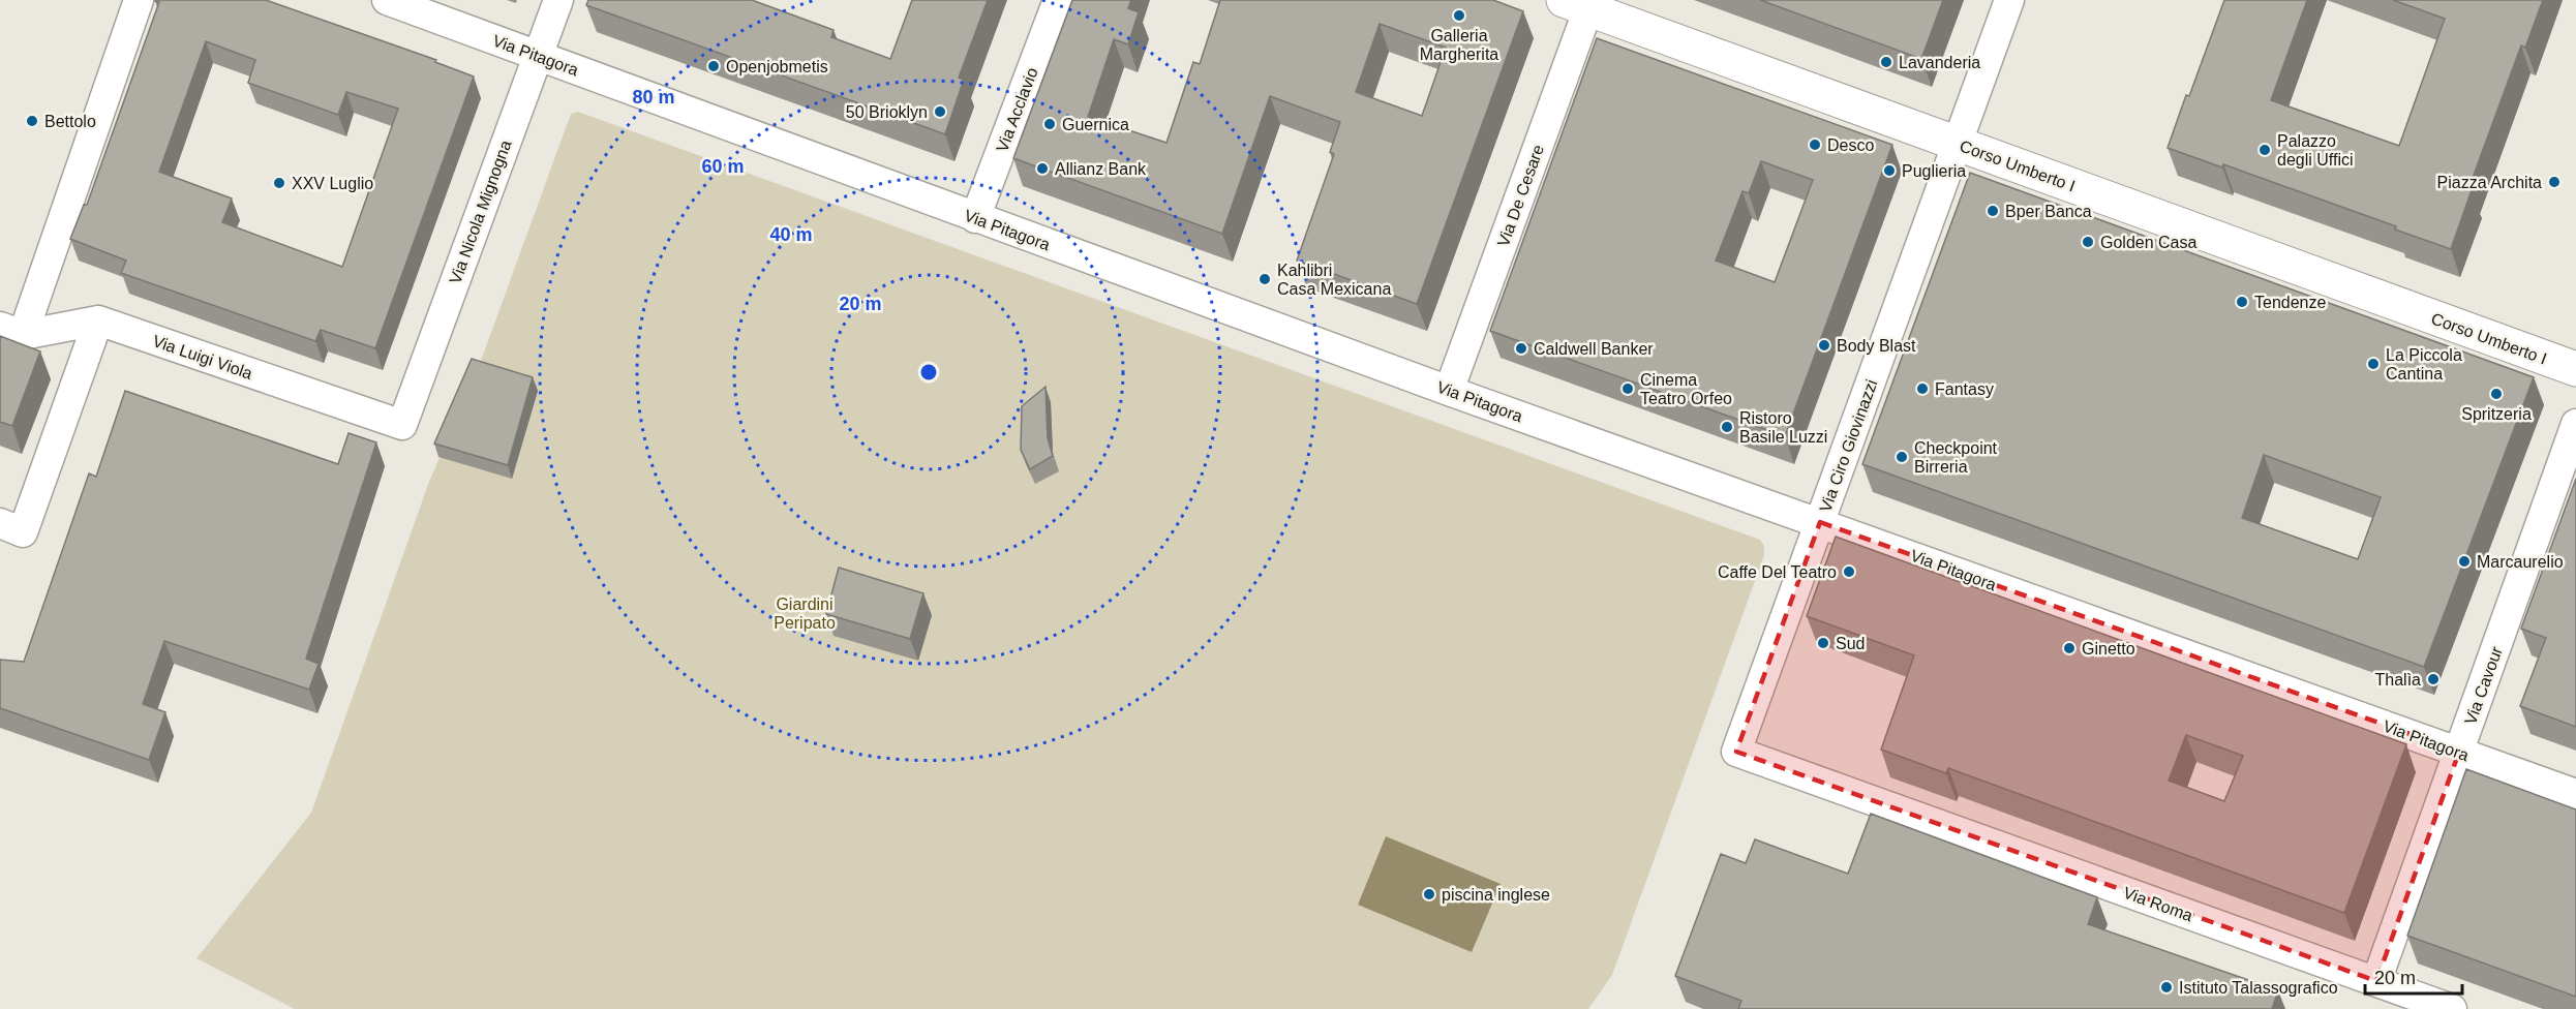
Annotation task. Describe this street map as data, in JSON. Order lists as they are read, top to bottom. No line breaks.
{"streets":{"main road":["Corso Umberto I"],"street":["Via Pitagora","Via Acclavio","Via De Cesare","Via Nicola Mignogna","Via Luigi Viola","Via Ciro Giovinazzi","Via Cavour","Via Roma"]},"crossings":[["Via Pitagora","Via Acclavio"],["Via Pitagora","Via De Cesare"],["Via Pitagora","Via Nicola Mignogna"],["Via Pitagora","Via Ciro Giovinazzi"],["Via Pitagora","Via Cavour"],["Corso Umberto I","Via De Cesare"],["Corso Umberto I","Via Ciro Giovinazzi"],["Via Nicola Mignogna","Via Luigi Viola"],["Via Ciro Giovinazzi","Via Roma"],["Via Cavour","Via Roma"]],"parks":["Giardini Peripato"],"places":["Galleria Margherita","Lavanderia","Openjobmetis","50 Brioklyn","Bettolo","Guernica","Desco","Palazzo degli Uffici","Allianz Bank","Puglieria","Piazza Archita","XXV Luglio","Bper Banca","Golden Casa","Kahlibri Casa Mexicana","Tendenze","Body Blast","Caldwell Banker","La Piccola Cantina","Cinema Teatro Orfeo","Fantasy","Spritzeria","Ristoro Basile Luzzi","Checkpoint Birreria","Marcaurelio","Caffe Del Teatro","Sud","Ginetto","Thalìa","piscina inglese","Istituto Talassografico"],"scale_bar":"20 m","rings":["80 m","60 m","40 m","20 m"]}
